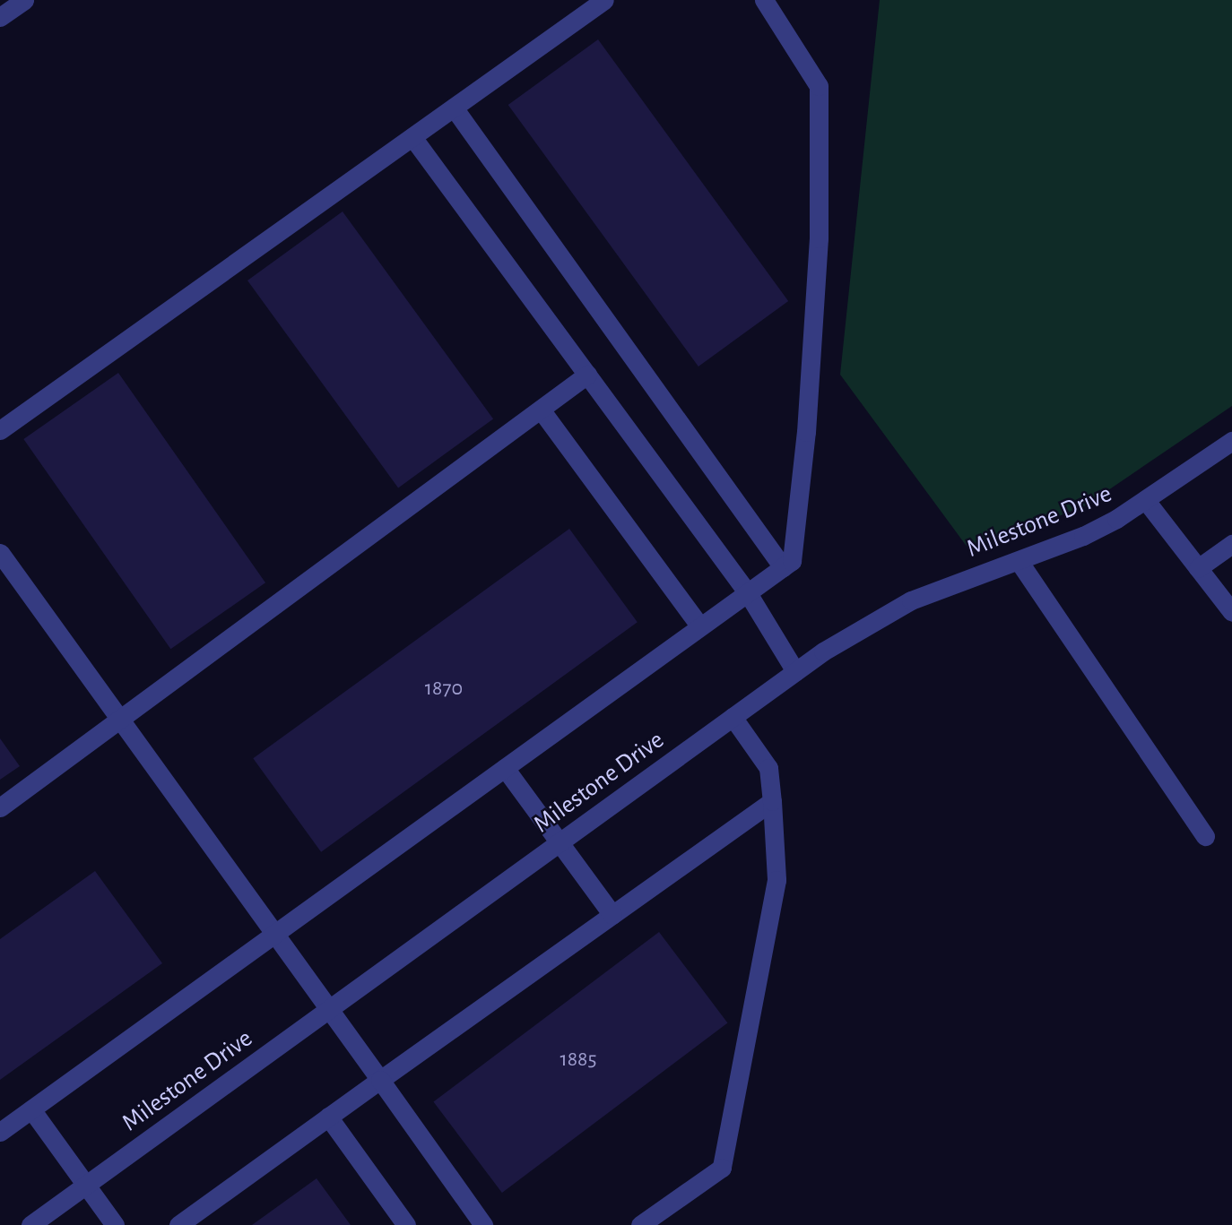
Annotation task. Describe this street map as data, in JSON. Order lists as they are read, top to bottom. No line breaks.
{"streets":{"street":["Milestone Drive"]},"house_numbers":["1870","1885"]}
